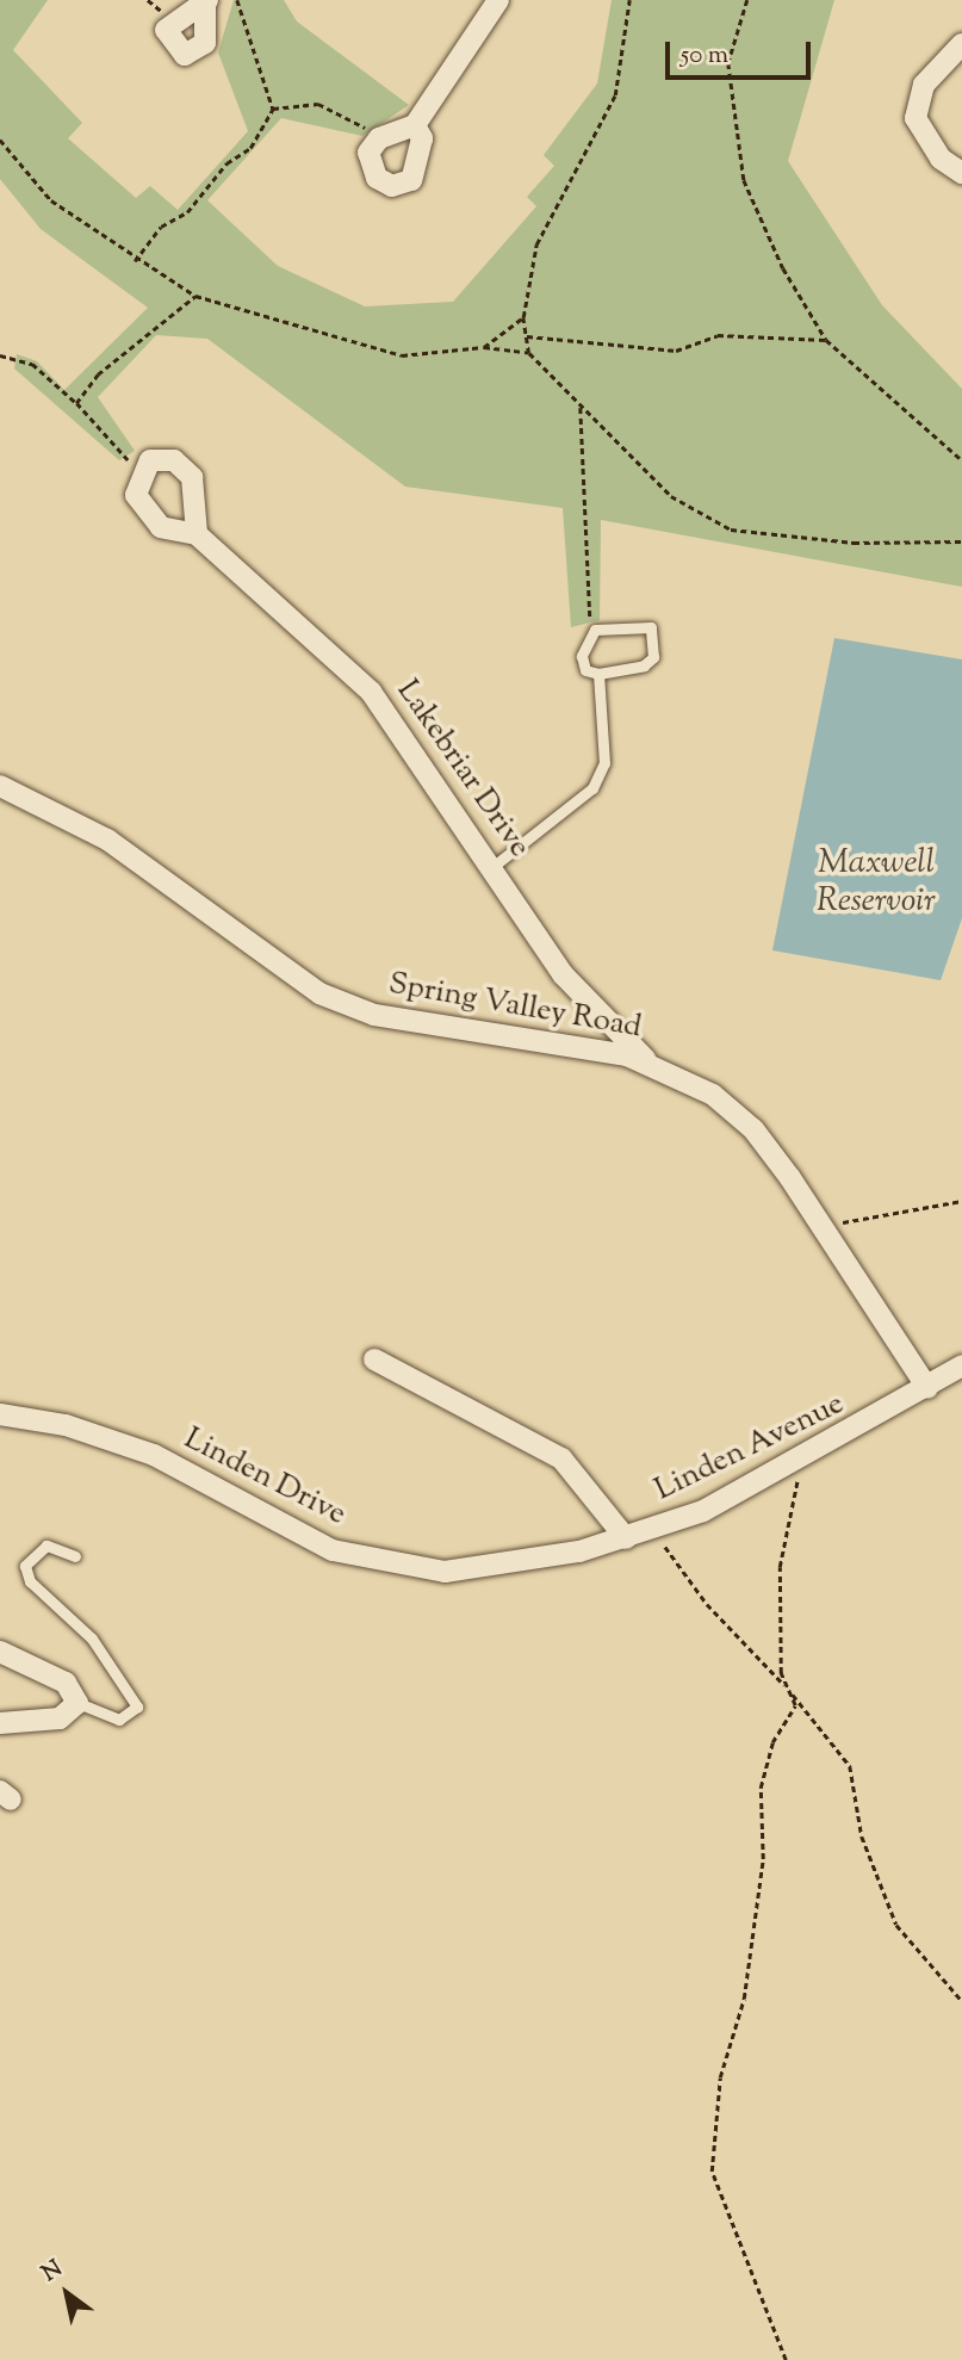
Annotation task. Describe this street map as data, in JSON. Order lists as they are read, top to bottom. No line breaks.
{"streets":{"street":["Lakebriar Drive","Spring Valley Road","Linden Avenue","Linden Drive"]},"crossings":[["Lakebriar Drive","Spring Valley Road"],["Spring Valley Road","Linden Avenue"],["Linden Avenue","Linden Drive"]],"water":["Maxwell Reservoir"],"scale_bar":"50 m","north":"top left"}
